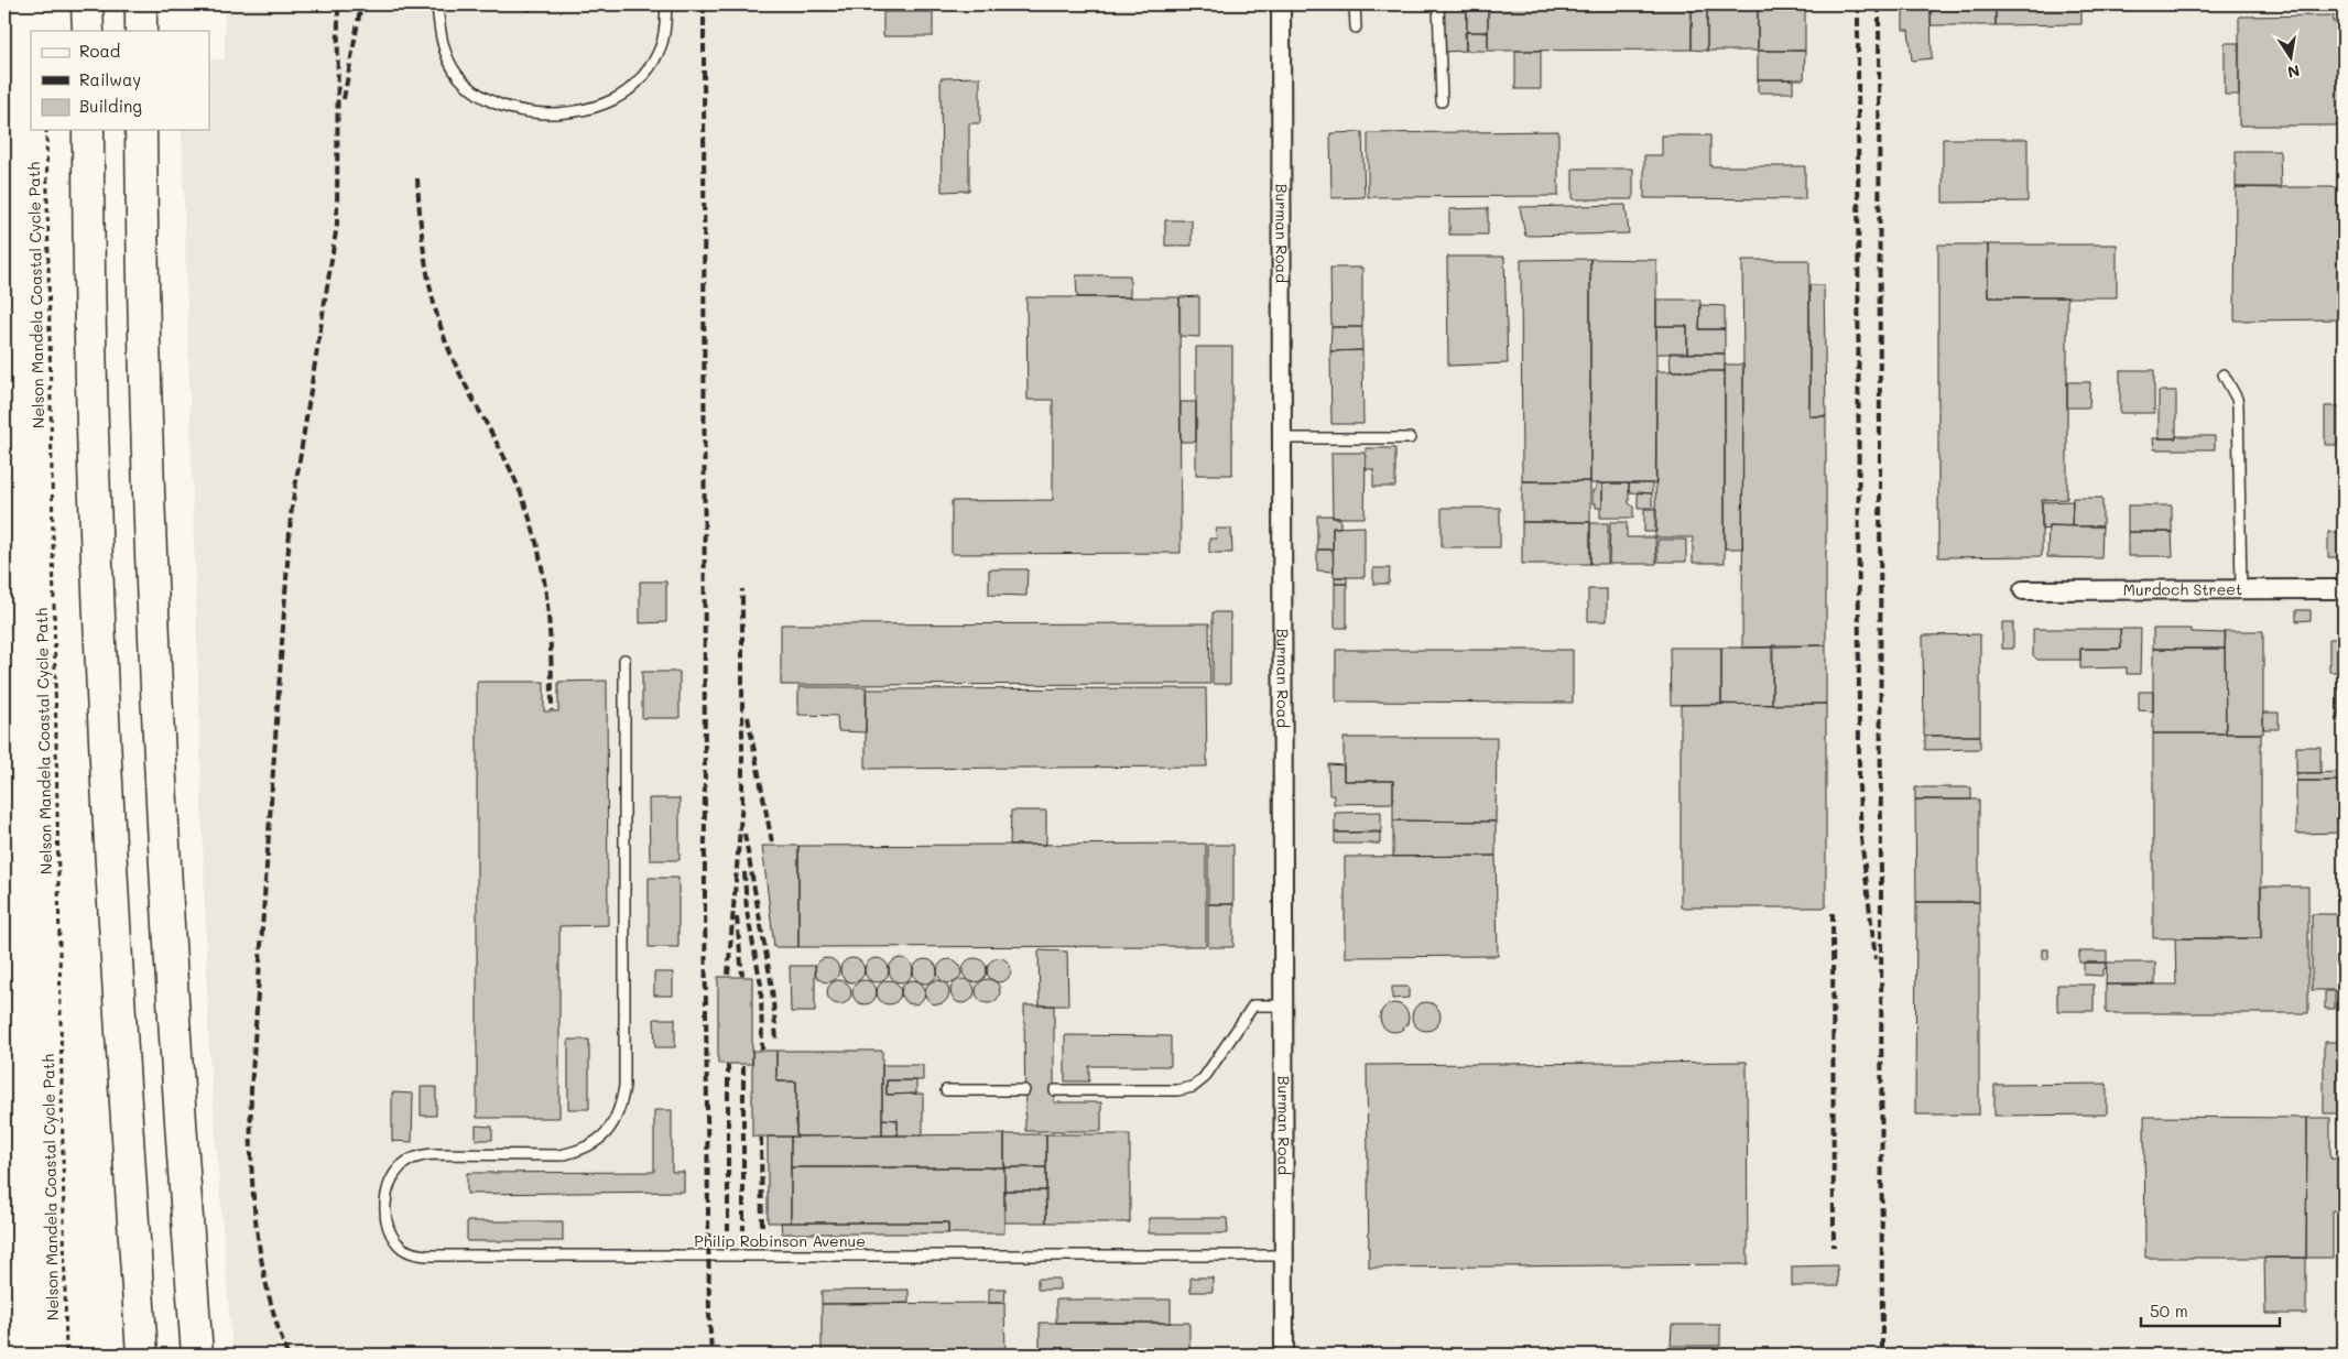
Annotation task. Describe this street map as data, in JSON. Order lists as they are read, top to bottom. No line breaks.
{"streets":{"street":["Burman Road","Murdoch Street"],"lane":["Philip Robinson Avenue"],"path":["Nelson Mandela Coastal Cycle Path"]},"crossings":[["Burman Road","Philip Robinson Avenue"]],"legend":["Road","Railway","Building"],"scale_bar":"50 m","north":"bottom"}
